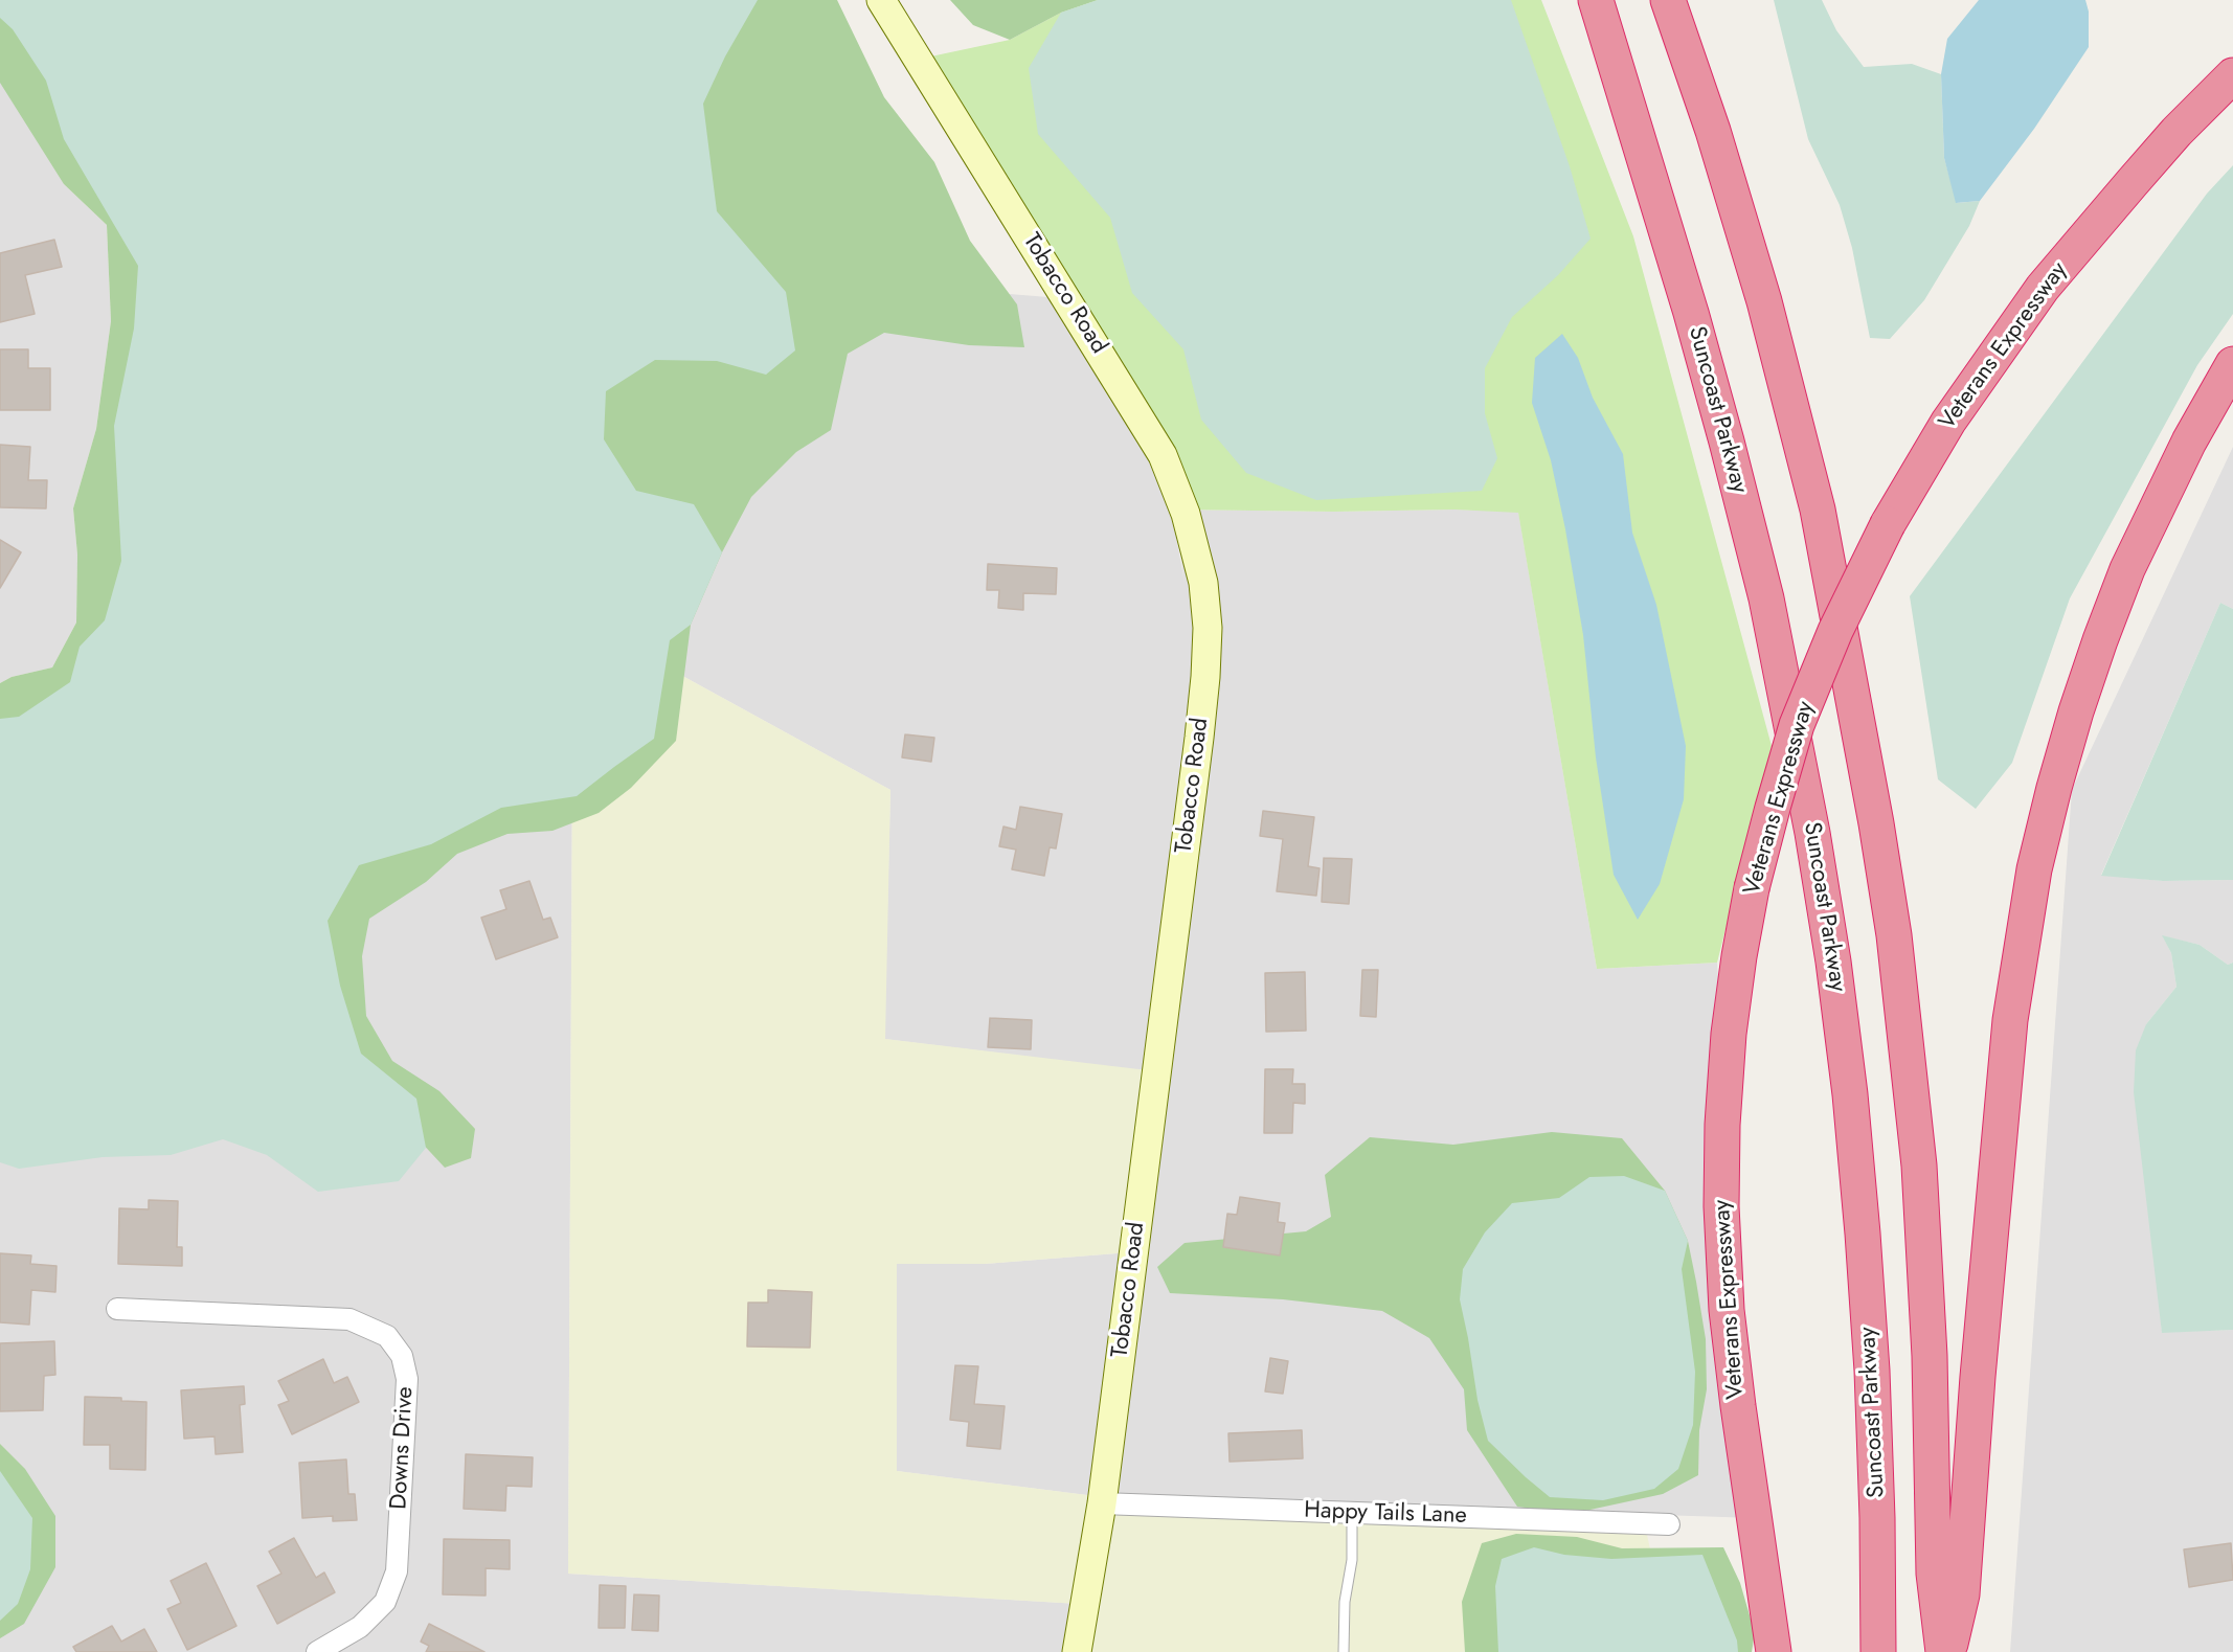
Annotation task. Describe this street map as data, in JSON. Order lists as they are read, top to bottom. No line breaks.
{"streets":{"highway":["Veterans Expressway","Suncoast Parkway"],"street":["Tobacco Road","Downs Drive","Happy Tails Lane"]},"crossings":[["Tobacco Road","Happy Tails Lane"]]}
